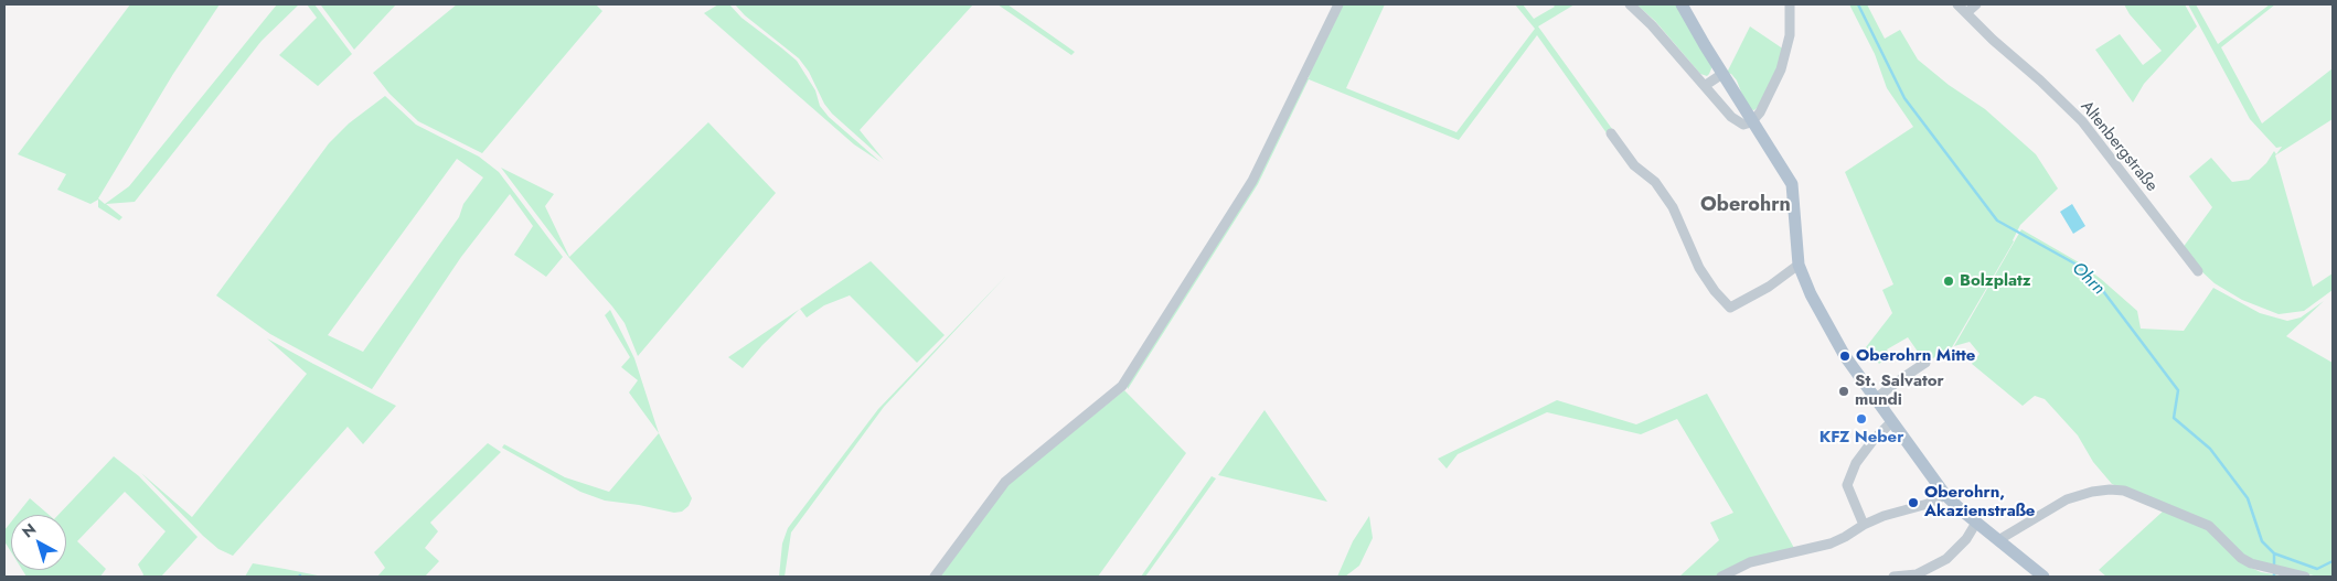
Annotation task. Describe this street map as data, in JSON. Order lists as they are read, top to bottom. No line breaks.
{"streets":{"street":["Altenbergstraße"]},"districts":["Oberohrn"],"water":["Ohrn"],"places":["Bolzplatz","Oberohrn Mitte","St. Salvator mundi","KFZ Neber","Oberohrn, Akazienstraße"],"north":"top left"}
